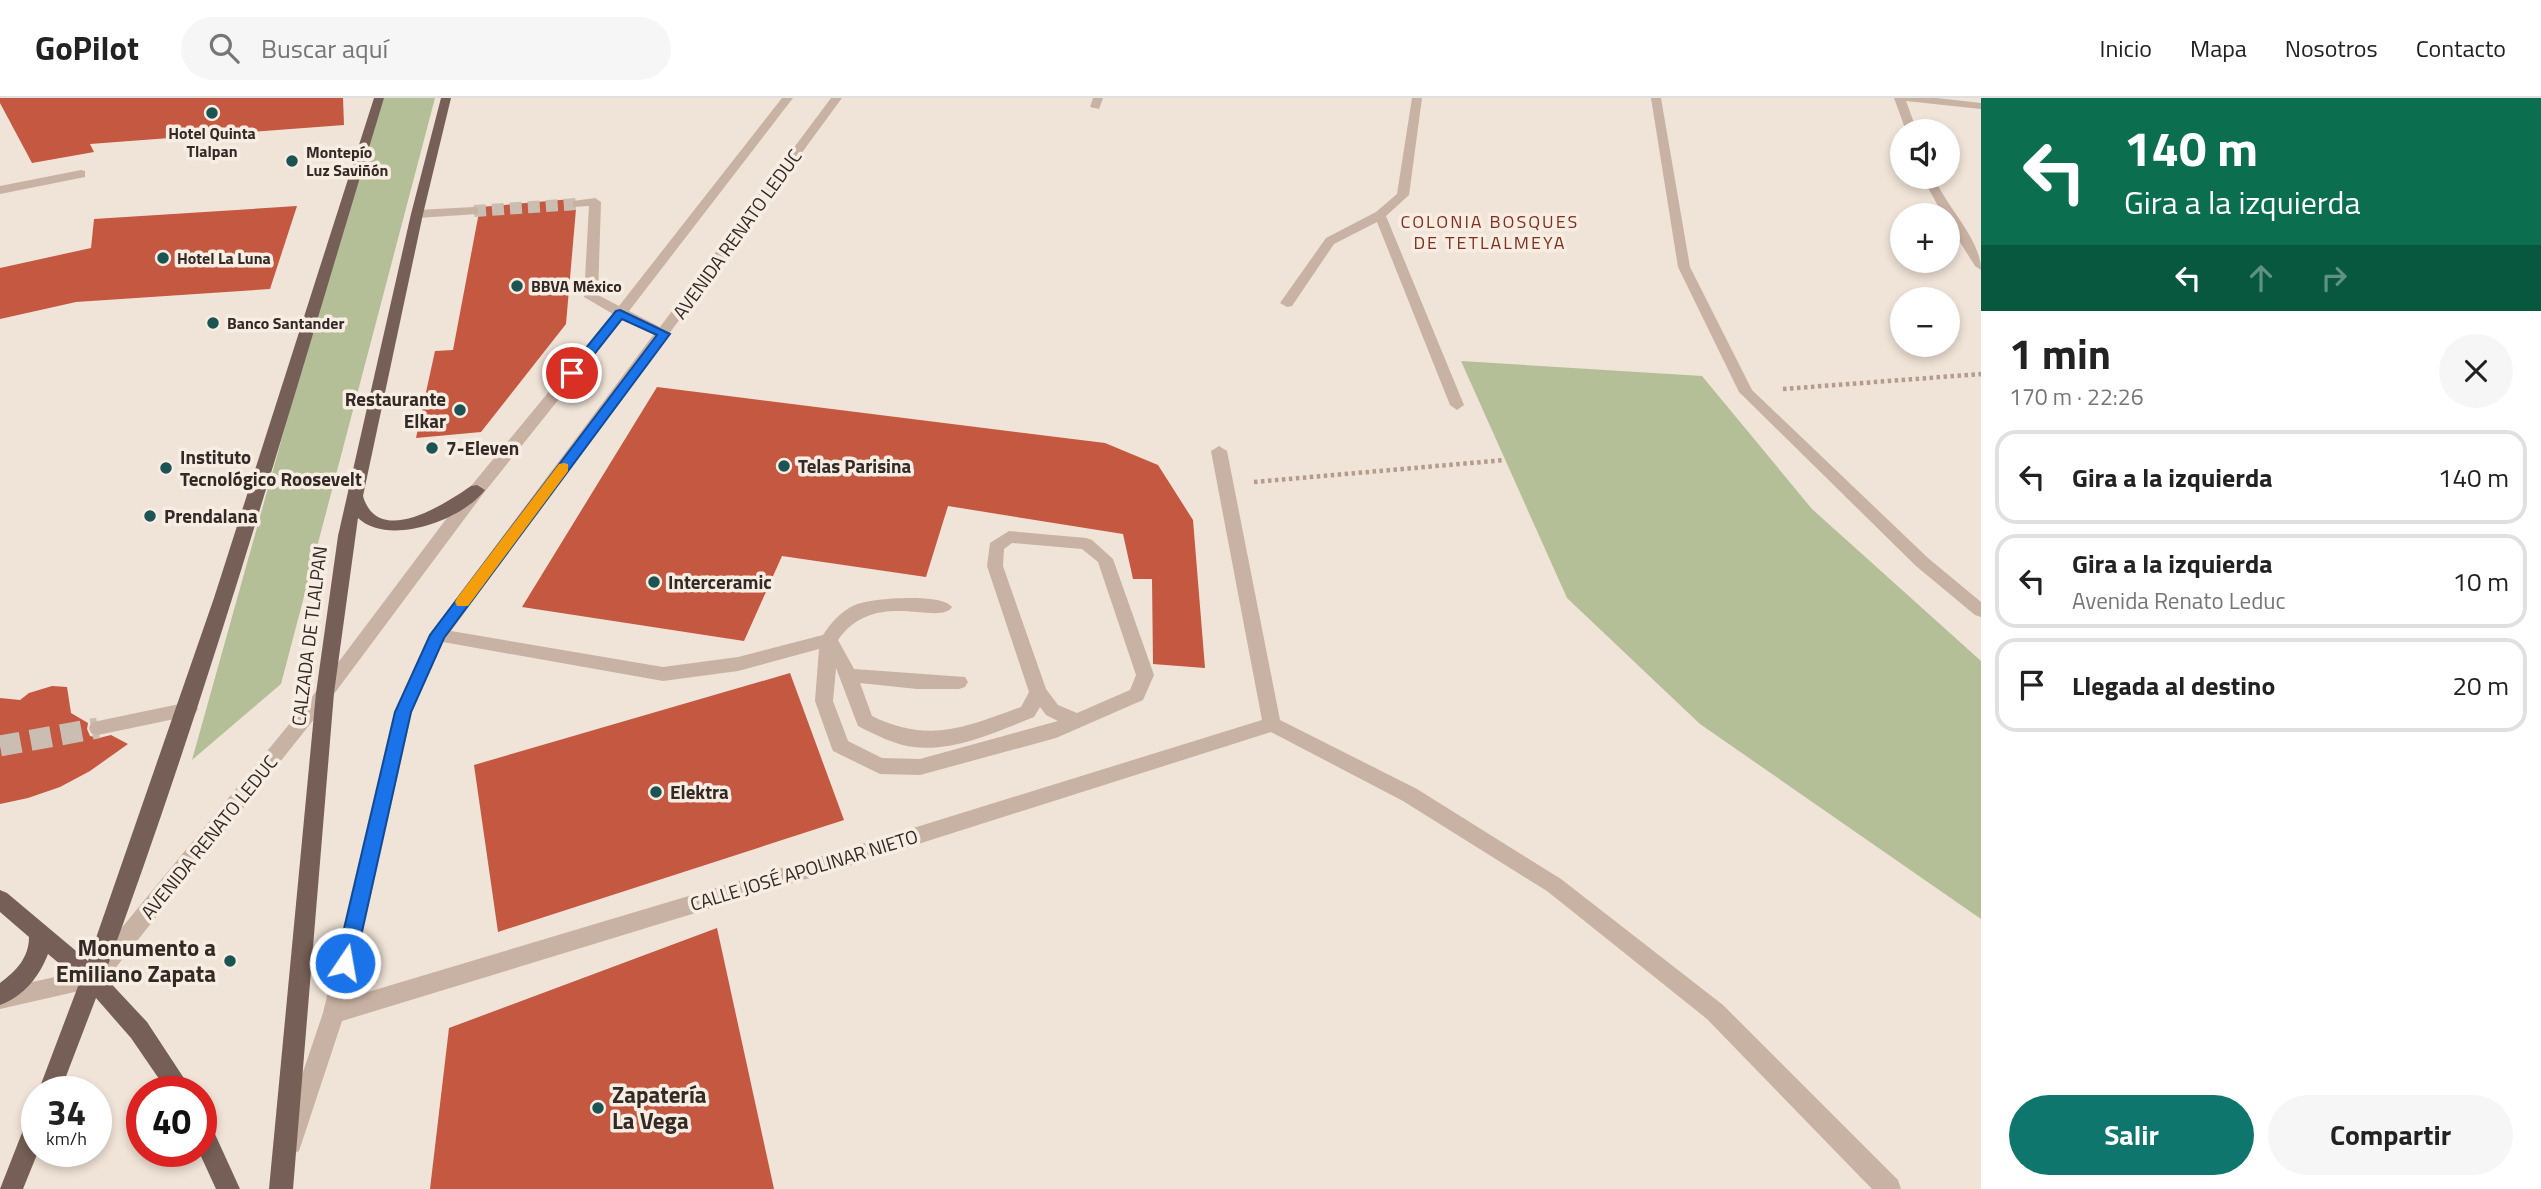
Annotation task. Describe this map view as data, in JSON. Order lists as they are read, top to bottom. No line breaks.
{"streets":{"main road":["CALZADA DE TLALPAN"],"street":["AVENIDA RENATO LEDUC","CALLE JOSÉ APOLINAR NIETO"]},"crossings":[["AVENIDA RENATO LEDUC","CALZADA DE TLALPAN"],["AVENIDA RENATO LEDUC","CALLE JOSÉ APOLINAR NIETO"]],"districts":["COLONIA BOSQUES DE TETLALMEYA"],"places":["Hotel Quinta Tlalpan","Montepío Luz Saviñón","Hotel La Luna","BBVA México","Banco Santander","Restaurante Elkar","7-Eleven","Telas Parisina","Instituto Tecnológico Roosevelt","Prendalana","Interceramic","Elektra","Monumento a Emiliano Zapata","Zapatería La Vega"],"page":{"header":"GoPilot","search":"Buscar aquí","nav":["Inicio","Mapa","Nosotros","Contacto"],"turn":["140 m","Gira a la izquierda"],"map_buttons":["+","−"],"heading":["1 min","170 m · 22:26"],"list":[{"name":"Gira a la izquierda","value":"140 m"},{"name":"Gira a la izquierda","note":"Avenida Renato Leduc","value":"10 m"},{"name":"Llegada al destino","value":"20 m"}],"speed":"34 km/h","limit":"40","buttons":["Salir","Compartir"]}}
